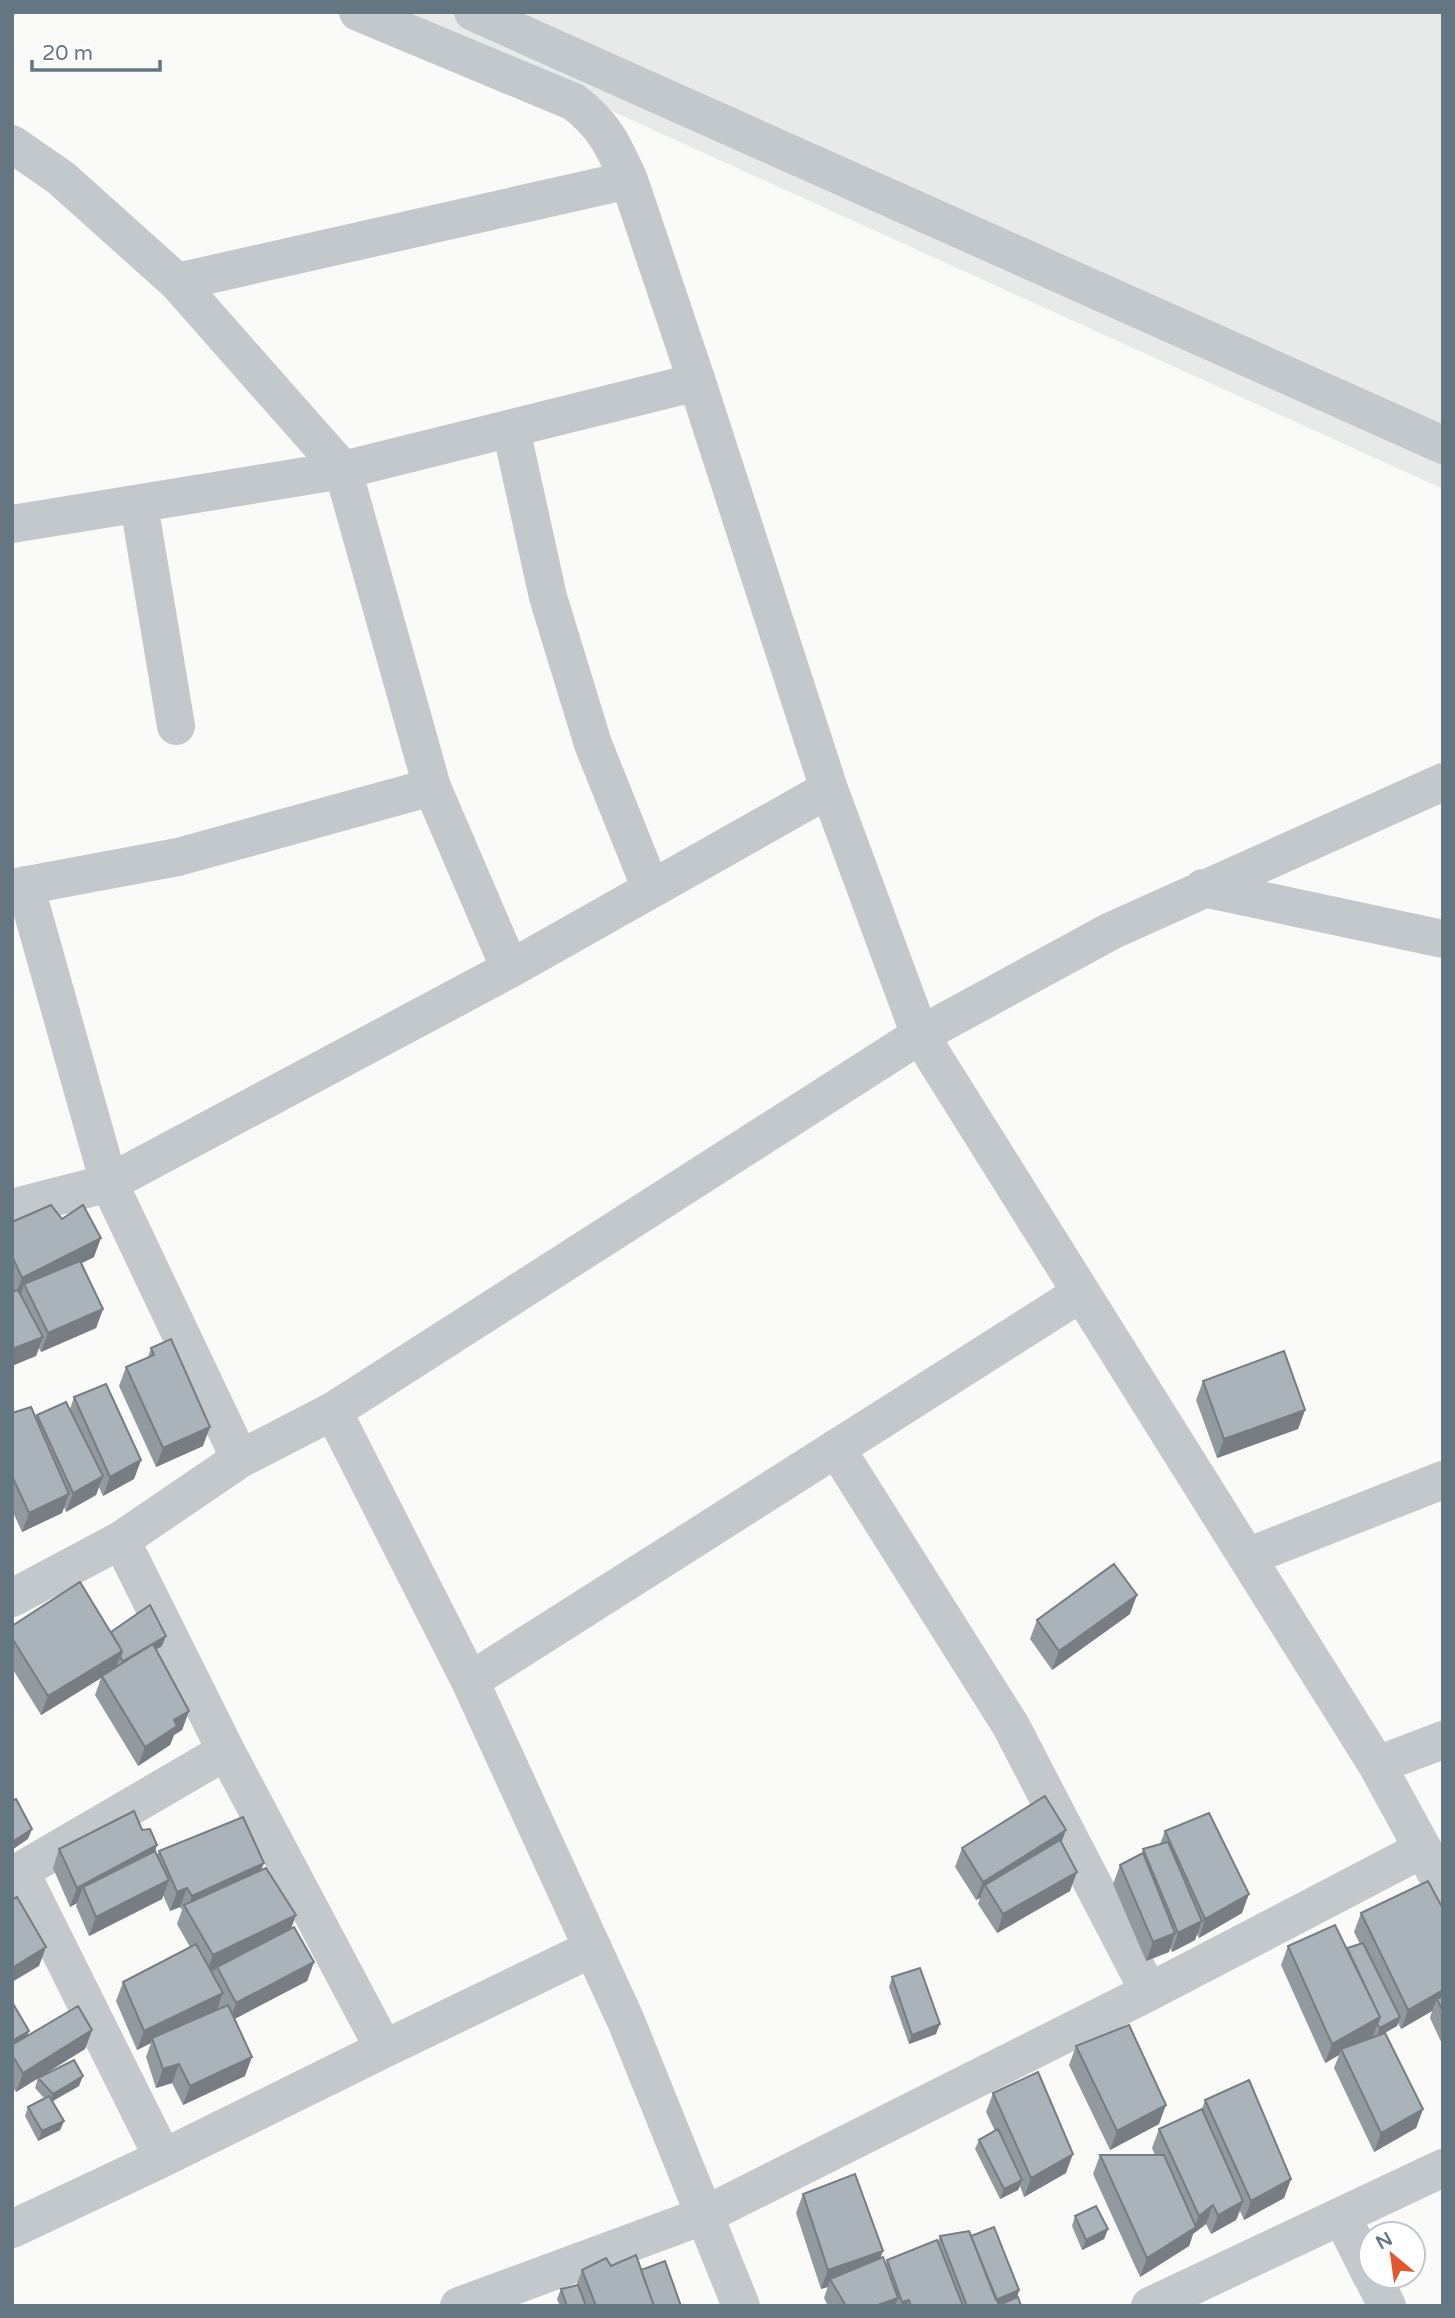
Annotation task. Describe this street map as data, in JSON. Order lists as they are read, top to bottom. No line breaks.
{"scale_bar":"20 m","north":"top left"}
